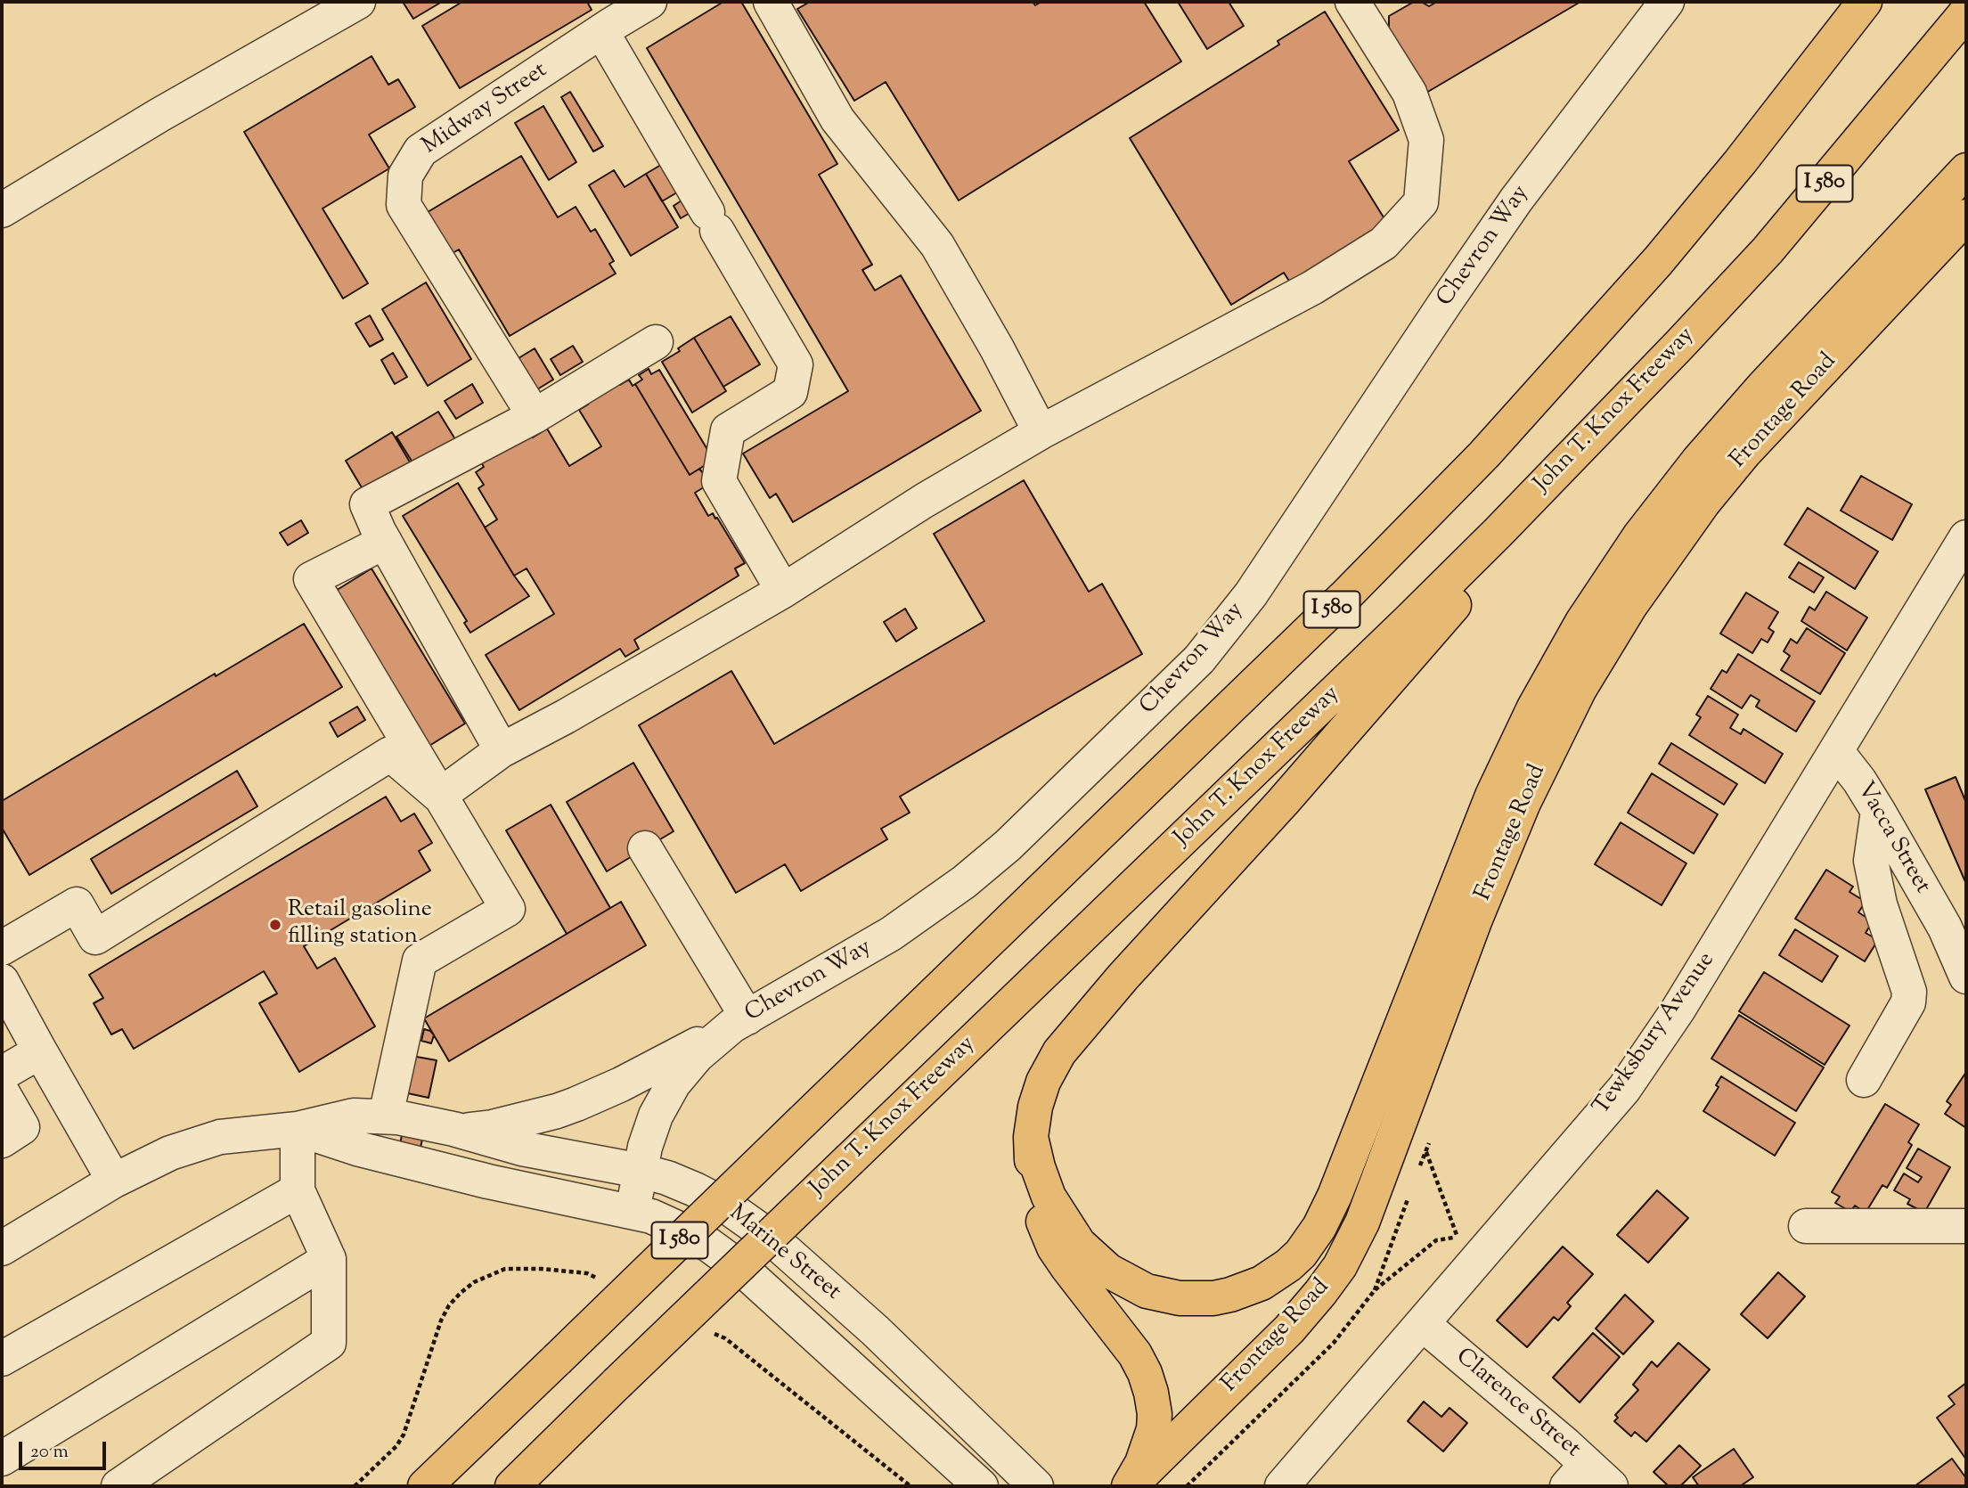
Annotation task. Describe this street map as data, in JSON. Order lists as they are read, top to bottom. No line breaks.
{"streets":{"main road":["I 580","John T. Knox Freeway","Frontage Road"],"street":["Midway Street","Chevron Way","Vacca Street","Tewksbury Avenue","Marine Street","Clarence Street"]},"crossings":[["Chevron Way","Marine Street"],["Vacca Street","Tewksbury Avenue"],["Tewksbury Avenue","Clarence Street"]],"places":["Retail gasoline filling station"],"scale_bar":"20 m"}
